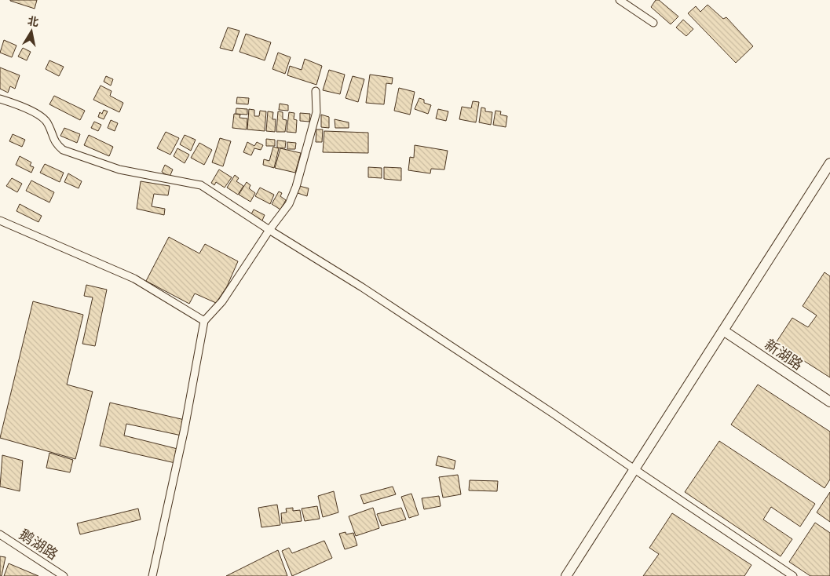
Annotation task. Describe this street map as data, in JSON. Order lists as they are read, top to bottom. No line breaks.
{"streets":{"street":["新湖路","鹅湖路"]},"north":"top"}
